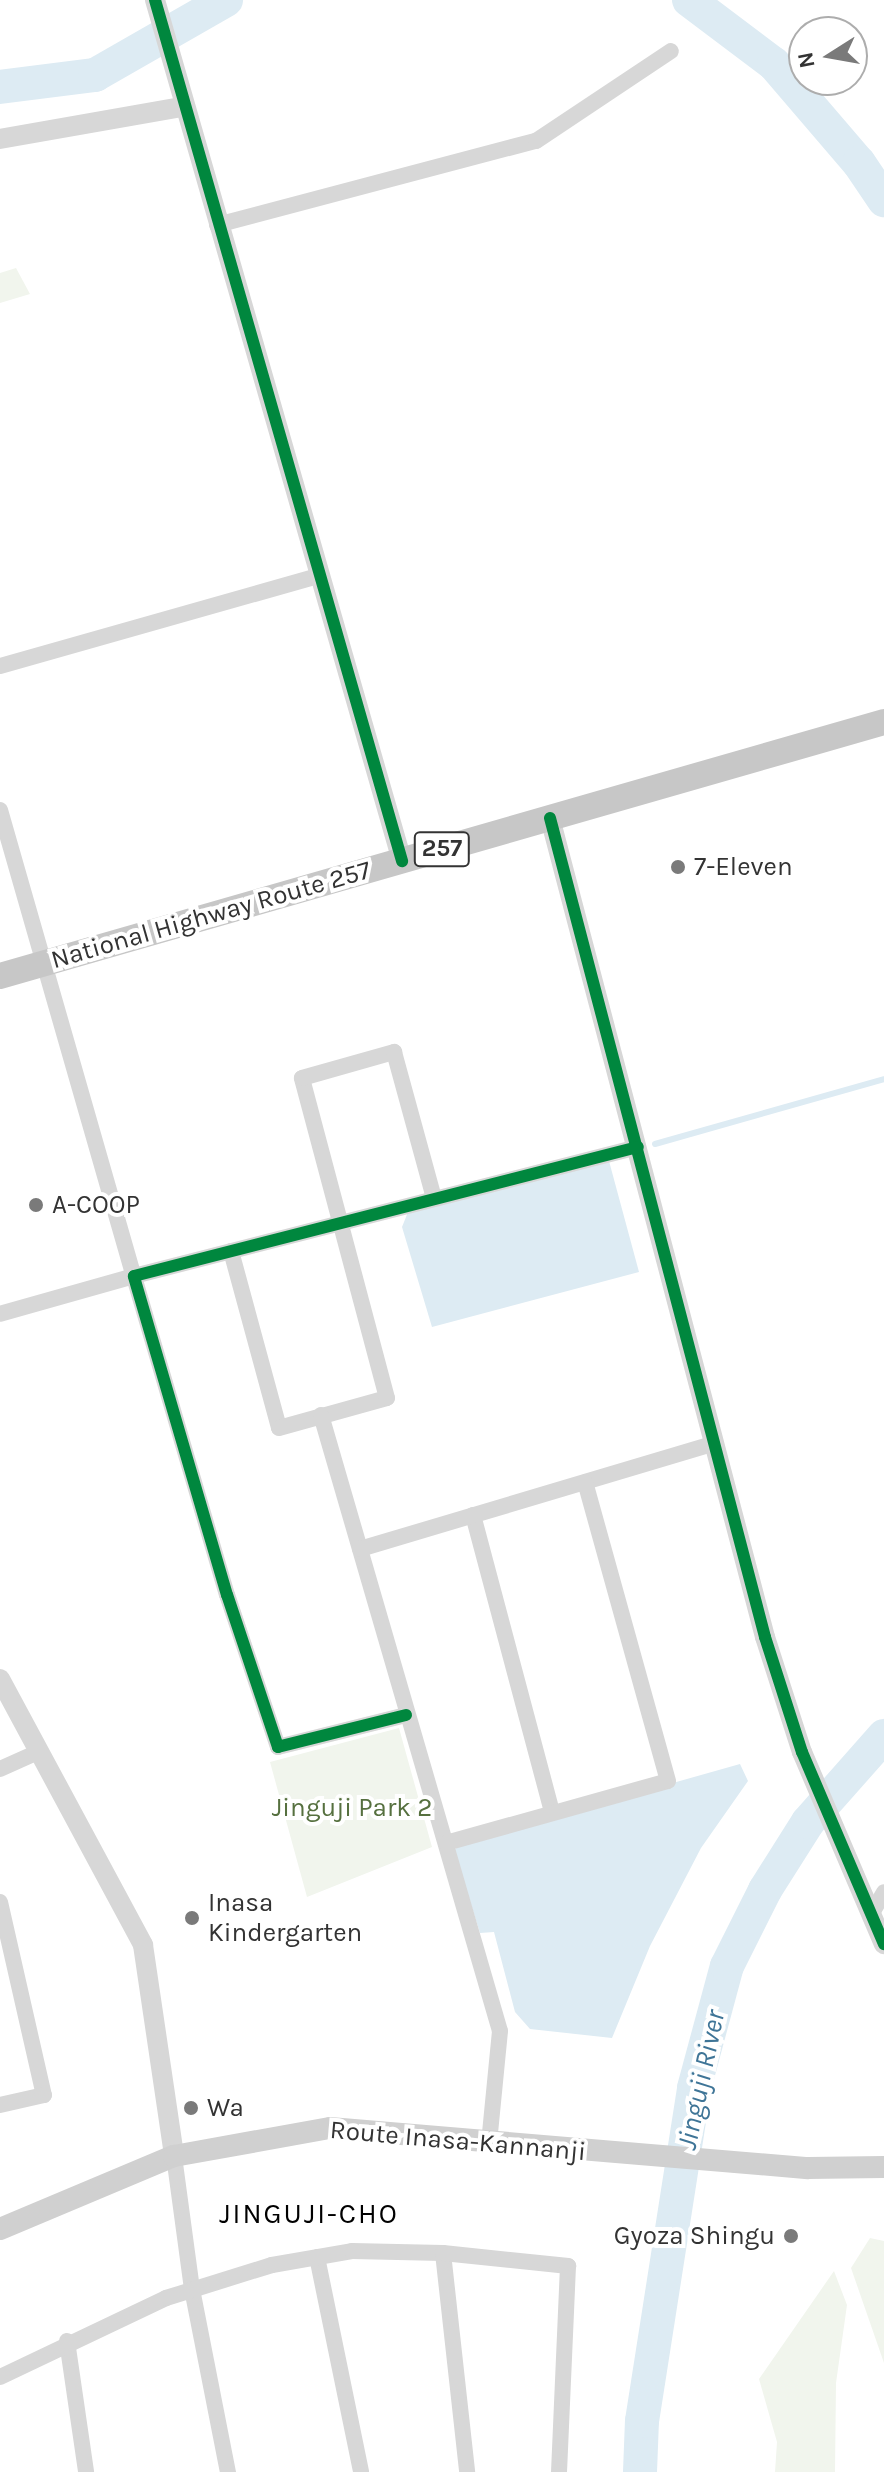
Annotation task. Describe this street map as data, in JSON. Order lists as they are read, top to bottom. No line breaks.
{"streets":{"highway":["257","National Highway Route 257"],"main road":["Route Inasa-Kannanji"]},"districts":["JINGUJI-CHO"],"water":["Jinguji River"],"parks":["Jinguji Park 2"],"places":["7-Eleven","A-COOP","Inasa Kindergarten","Wa","Gyoza Shingu"],"north":"left"}
